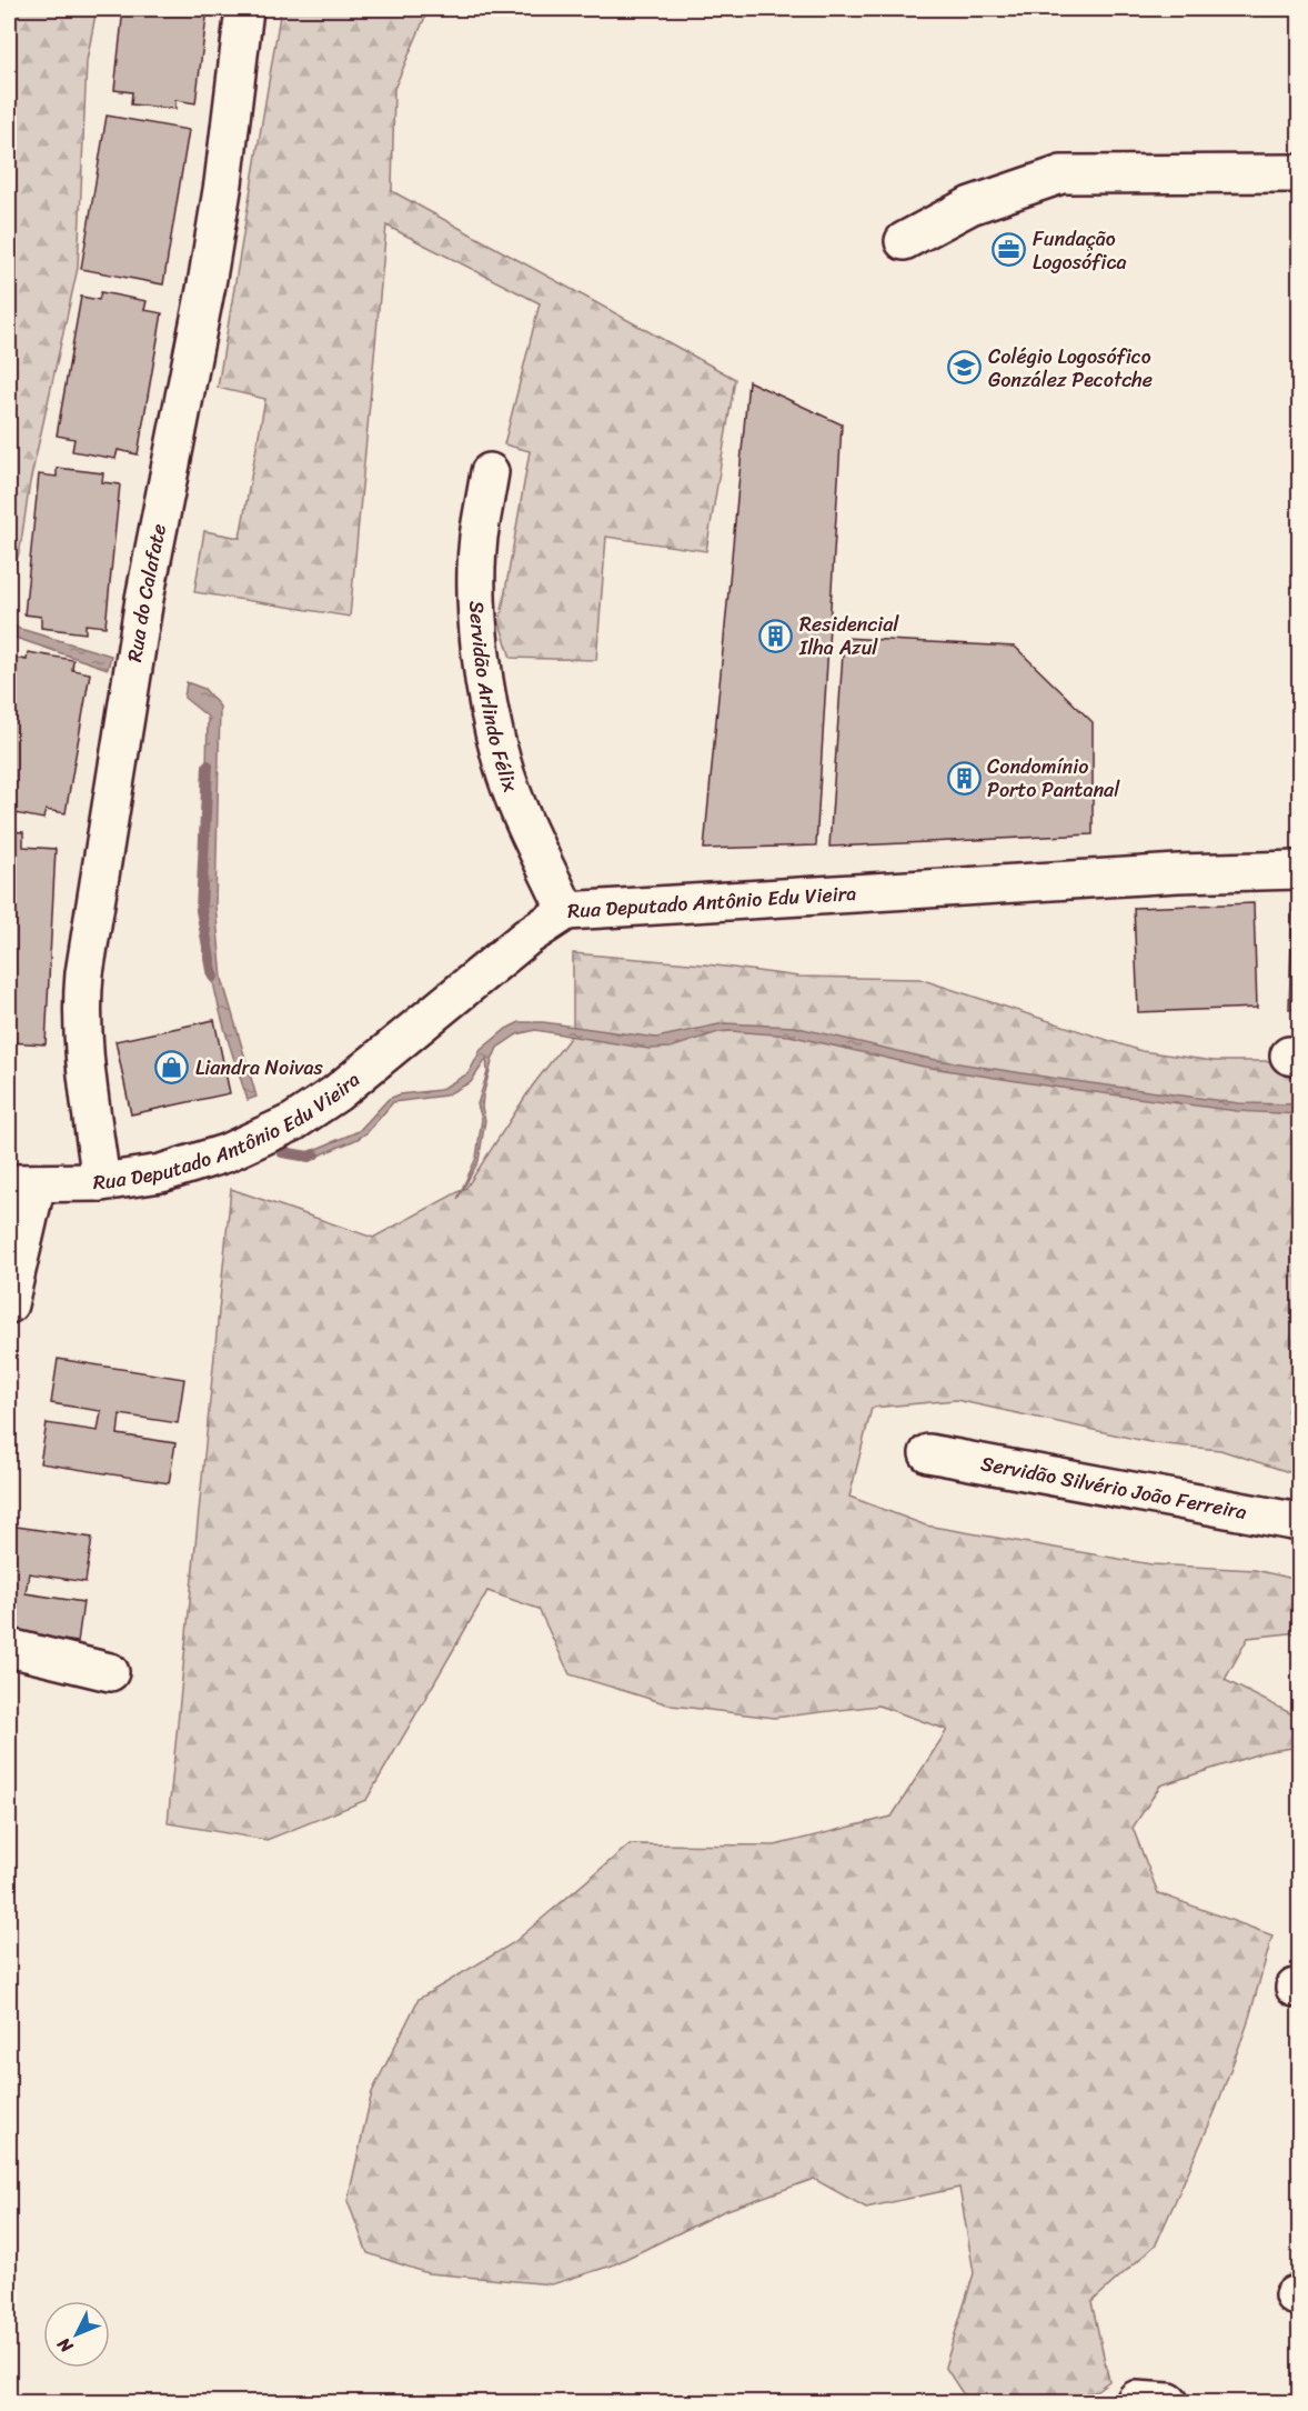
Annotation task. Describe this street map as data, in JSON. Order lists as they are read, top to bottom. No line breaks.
{"streets":{"main road":["Rua do Calafate","Servidão Arlindo Félix","Rua Deputado Antônio Edu Vieira","Servidão Silvério João Ferreira"]},"crossings":[["Rua do Calafate","Rua Deputado Antônio Edu Vieira"],["Servidão Arlindo Félix","Rua Deputado Antônio Edu Vieira"]],"places":{"office":["Fundação Logosófica"],"school or university":["Colégio Logosófico González Pecotche"],"building":["Residencial Ilha Azul","Condomínio Porto Pantanal"],"shop":["Liandra Noivas"]},"north":"bottom left"}
